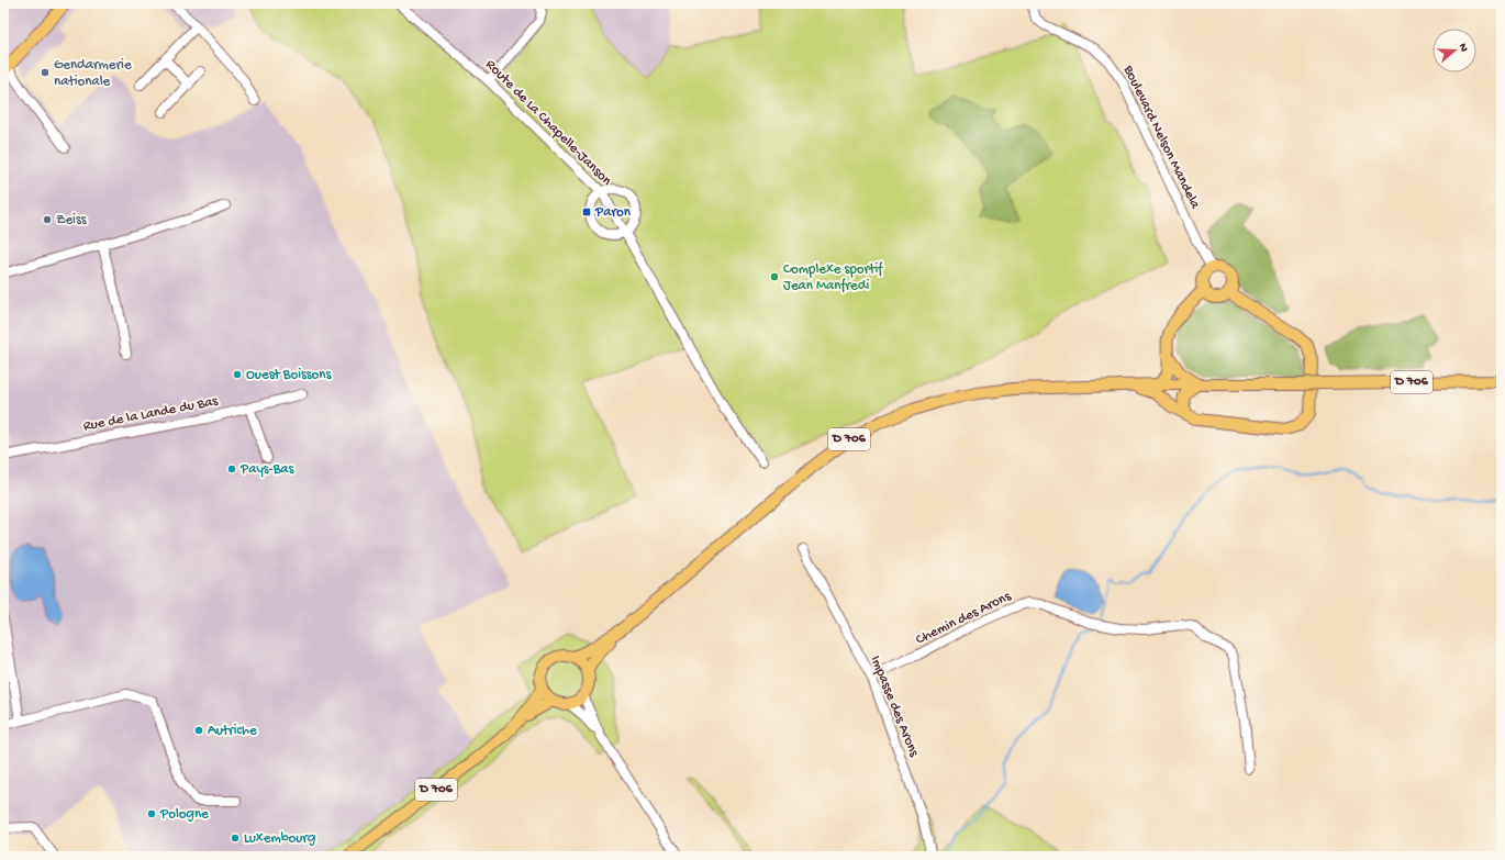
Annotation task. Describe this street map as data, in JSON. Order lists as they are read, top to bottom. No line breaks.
{"streets":{"main road":["D 706"],"street":["Route de La Chapelle-Janson","Boulevard Nelson Mandela","Rue de la Lande du Bas","Chemin des Arons","Impasse des Arons"]},"crossings":[["Chemin des Arons","Impasse des Arons"]],"places":{"other":["Gendarmerie nationale","Zeiss","Complexe sportif Jean Manfredi","Ouest Boissons","Pays-Bas","Autriche","Pologne","Luxembourg"],"transit":["Paron"]},"north":"right"}
